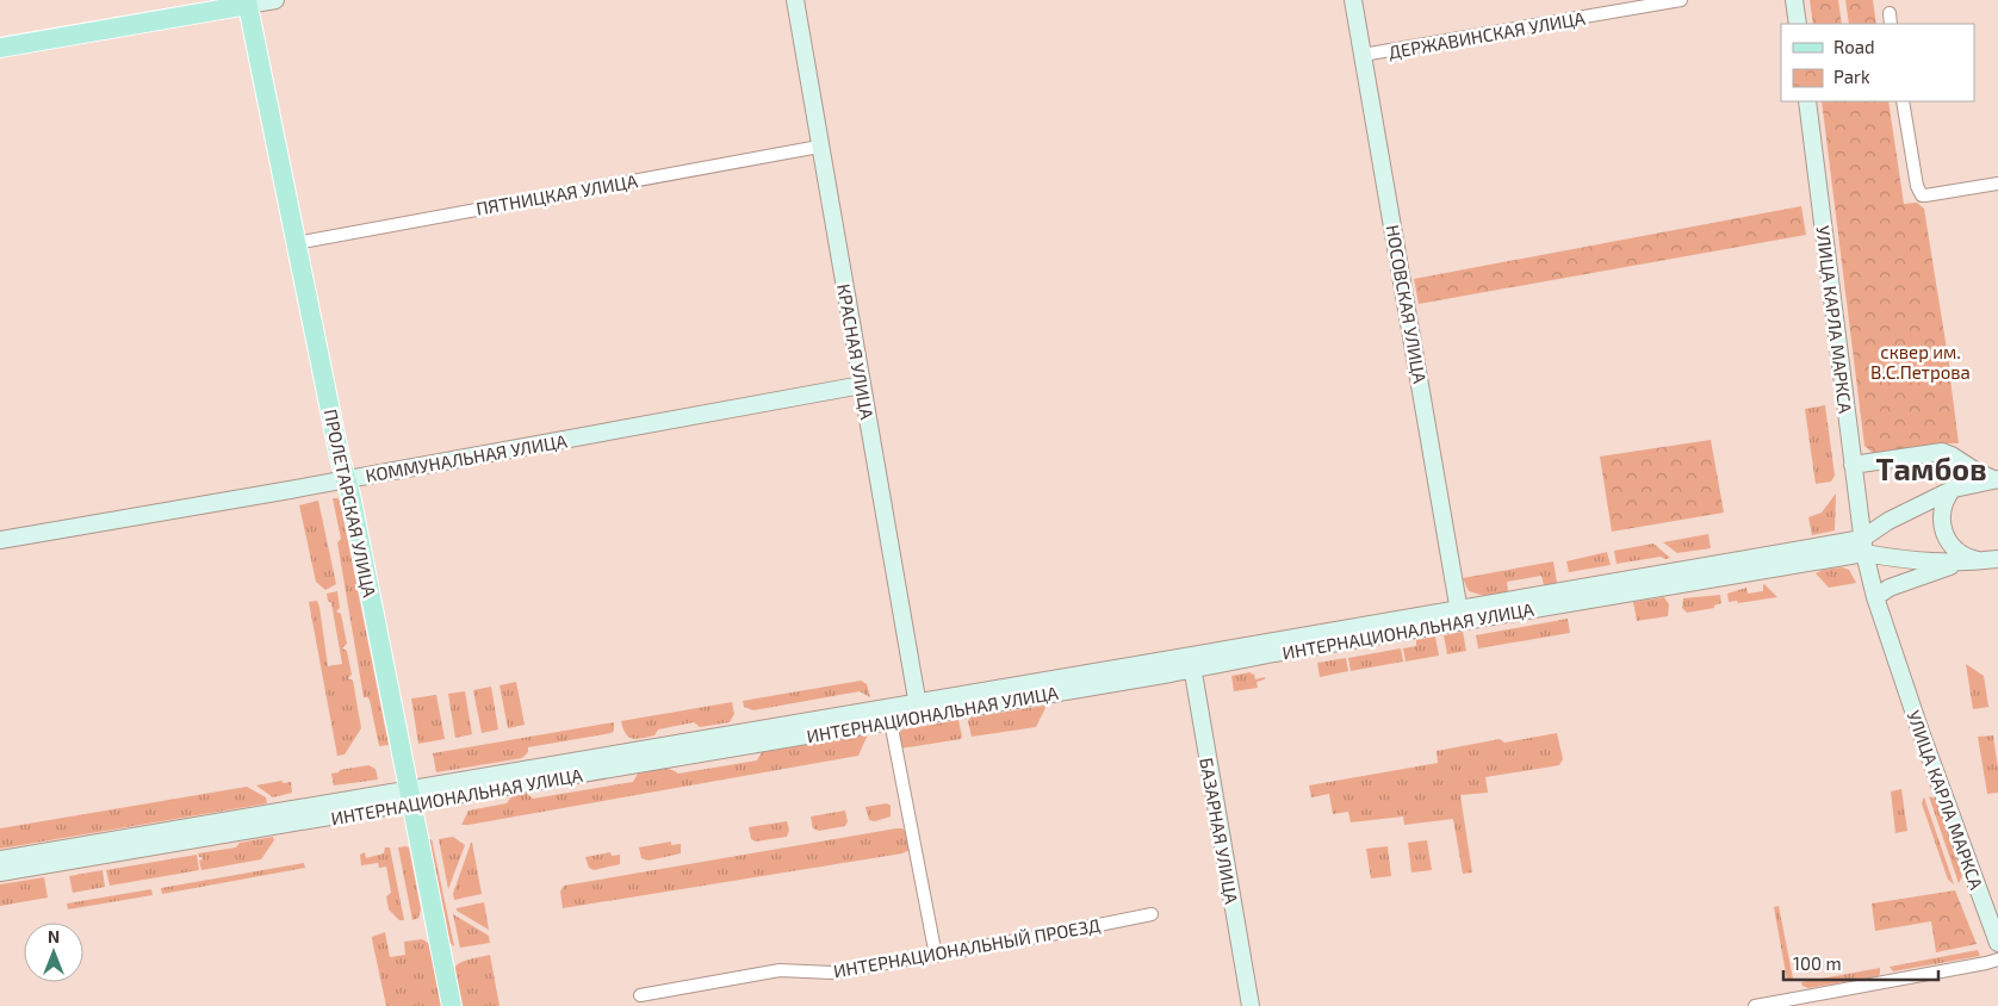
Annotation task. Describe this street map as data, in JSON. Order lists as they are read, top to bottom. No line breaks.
{"streets":{"main road":["НОСОВСКАЯ УЛИЦА","УЛИЦА КАРЛА МАРКСА","КРАСНАЯ УЛИЦА","КОММУНАЛЬНАЯ УЛИЦА","ПРОЛЕТАРСКАЯ УЛИЦА","ИНТЕРНАЦИОНАЛЬНАЯ УЛИЦА","БАЗАРНАЯ УЛИЦА"],"street":["ДЕРЖАВИНСКАЯ УЛИЦА","ПЯТНИЦКАЯ УЛИЦА","ИНТЕРНАЦИОНАЛЬНЫЙ ПРОЕЗД"]},"crossings":[["ДЕРЖАВИНСКАЯ УЛИЦА","НОСОВСКАЯ УЛИЦА"],["ПЯТНИЦКАЯ УЛИЦА","КРАСНАЯ УЛИЦА"],["ПЯТНИЦКАЯ УЛИЦА","ПРОЛЕТАРСКАЯ УЛИЦА"],["НОСОВСКАЯ УЛИЦА","ИНТЕРНАЦИОНАЛЬНАЯ УЛИЦА"],["УЛИЦА КАРЛА МАРКСА","ИНТЕРНАЦИОНАЛЬНАЯ УЛИЦА"],["КРАСНАЯ УЛИЦА","КОММУНАЛЬНАЯ УЛИЦА"],["КРАСНАЯ УЛИЦА","ИНТЕРНАЦИОНАЛЬНАЯ УЛИЦА"],["КОММУНАЛЬНАЯ УЛИЦА","ПРОЛЕТАРСКАЯ УЛИЦА"],["ПРОЛЕТАРСКАЯ УЛИЦА","ИНТЕРНАЦИОНАЛЬНАЯ УЛИЦА"],["ИНТЕРНАЦИОНАЛЬНАЯ УЛИЦА","БАЗАРНАЯ УЛИЦА"]],"districts":["Тамбов"],"parks":["сквер им. В.С.Петрова"],"legend":["Road","Park"],"scale_bar":"100 m","north":"top"}
